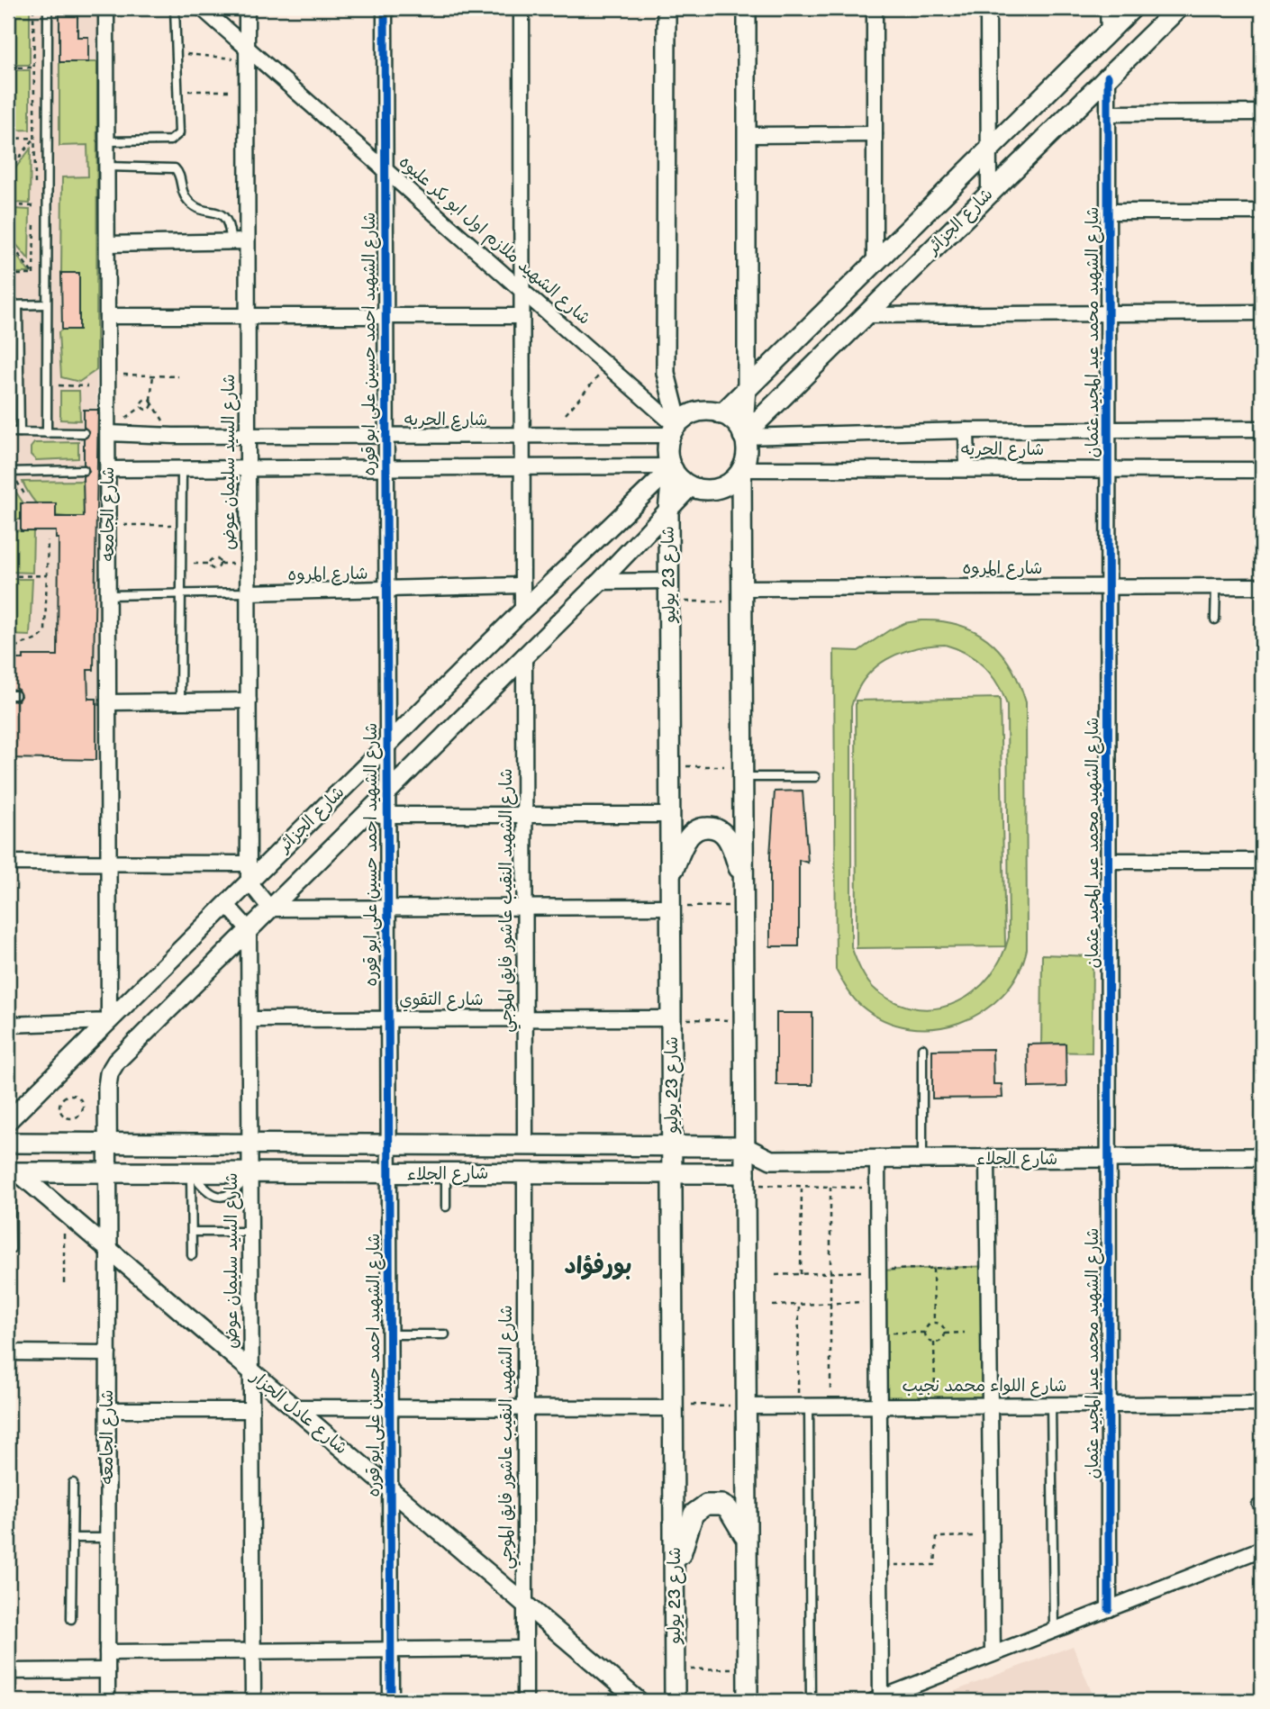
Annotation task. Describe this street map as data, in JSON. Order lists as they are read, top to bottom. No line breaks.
{"streets":{"main road":["شارع الجزائر","شارع 23 يوليو","شارع الجلاء"],"street":["شارع الشهيد ملازم اول ابو بكر عليوه","شارع الشهيد محمد عبد المجيد عثمان","شارع الشهيد احمد حسين على ابو قوره","شارع الحريه","شارع السيد سليمان عوض","شارع الجامعه","شارع المروه","شارع الشهيد النقيب عاشور فايق الموجي","شارع التقوي","شارع اللواء محمد نجيب","شارع عادل الجزار"]},"crossings":[["شارع الجزائر","شارع الشهيد ملازم اول ابو بكر عليوه"],["شارع الجزائر","شارع الشهيد محمد عبد المجيد عثمان"],["شارع الجزائر","شارع الشهيد احمد حسين على ابو قوره"],["شارع الجزائر","شارع الحريه"],["شارع الجزائر","شارع السيد سليمان عوض"],["شارع الجزائر","شارع الجامعه"],["شارع الجزائر","شارع 23 يوليو"],["شارع الجزائر","شارع الشهيد النقيب عاشور فايق الموجي"],["شارع الجزائر","شارع الجلاء"],["شارع الشهيد ملازم اول ابو بكر عليوه","شارع الشهيد احمد حسين على ابو قوره"],["شارع الشهيد ملازم اول ابو بكر عليوه","شارع الحريه"],["شارع الشهيد ملازم اول ابو بكر عليوه","شارع السيد سليمان عوض"],["شارع الشهيد ملازم اول ابو بكر عليوه","شارع 23 يوليو"],["شارع الشهيد محمد عبد المجيد عثمان","شارع الحريه"],["شارع الشهيد محمد عبد المجيد عثمان","شارع المروه"],["شارع الشهيد محمد عبد المجيد عثمان","شارع الجلاء"],["شارع الشهيد محمد عبد المجيد عثمان","شارع اللواء محمد نجيب"],["شارع الشهيد احمد حسين على ابو قوره","شارع الحريه"],["شارع الشهيد احمد حسين على ابو قوره","شارع المروه"],["شارع الشهيد احمد حسين على ابو قوره","شارع التقوي"],["شارع الشهيد احمد حسين على ابو قوره","شارع الجلاء"],["شارع الشهيد احمد حسين على ابو قوره","شارع عادل الجزار"],["شارع الحريه","شارع السيد سليمان عوض"],["شارع الحريه","شارع الجامعه"],["شارع الحريه","شارع 23 يوليو"],["شارع السيد سليمان عوض","شارع المروه"],["شارع السيد سليمان عوض","شارع التقوي"],["شارع السيد سليمان عوض","شارع الجلاء"],["شارع السيد سليمان عوض","شارع عادل الجزار"],["شارع الجامعه","شارع المروه"],["شارع الجامعه","شارع الجلاء"],["شارع الجامعه","شارع عادل الجزار"],["شارع 23 يوليو","شارع التقوي"],["شارع 23 يوليو","شارع الجلاء"],["شارع الشهيد النقيب عاشور فايق الموجي","شارع التقوي"],["شارع الشهيد النقيب عاشور فايق الموجي","شارع الجلاء"],["شارع الشهيد النقيب عاشور فايق الموجي","شارع عادل الجزار"],["شارع الجلاء","شارع عادل الجزار"]],"districts":["بورفؤاد"]}
